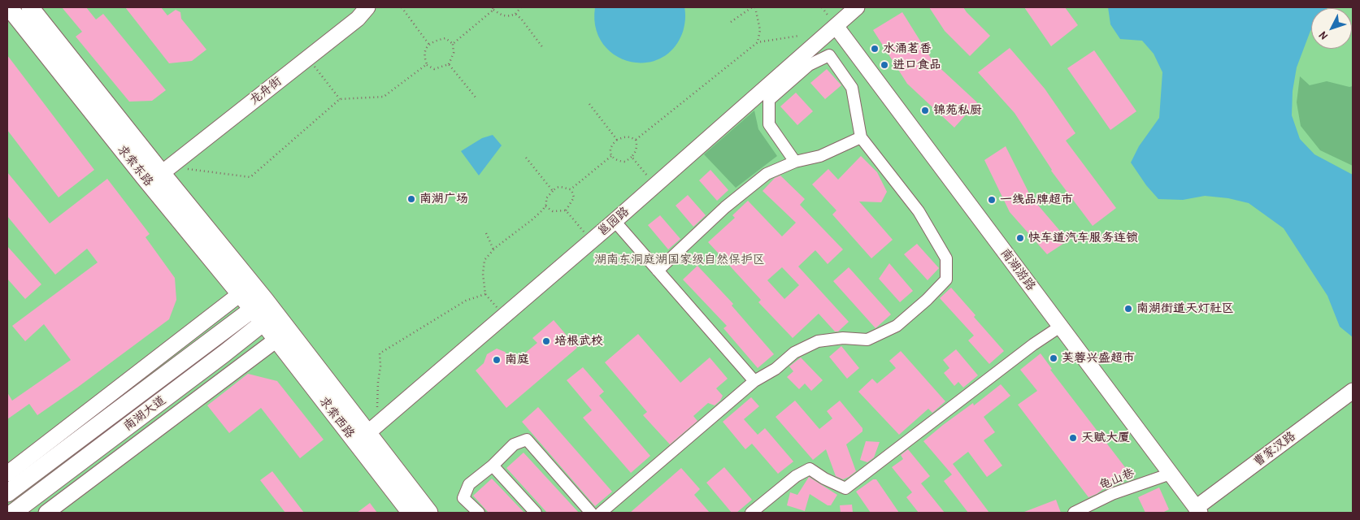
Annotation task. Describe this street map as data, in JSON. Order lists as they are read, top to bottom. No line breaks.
{"streets":{"main road":["求索东路","南湖大道","求索西路"],"street":["龙舟街","邕园路","南湖游路","曹家汊路","龟山巷"]},"crossings":[["龙舟街","求索东路"],["求索东路","南湖大道"],["求索东路","求索西路"],["邕园路","南湖游路"],["邕园路","求索西路"],["南湖游路","曹家汊路"],["南湖游路","龟山巷"],["南湖大道","求索西路"]],"parks":["湖南东洞庭湖国家级自然保护区"],"places":["水涌茗香","进口食品","锦苑私厨","南湖广场","一线品牌超市","快车道汽车服务连锁","南湖街道天灯社区","培根武校","芙蓉兴盛超市","南庭","天赋大厦"],"north":"bottom left"}
